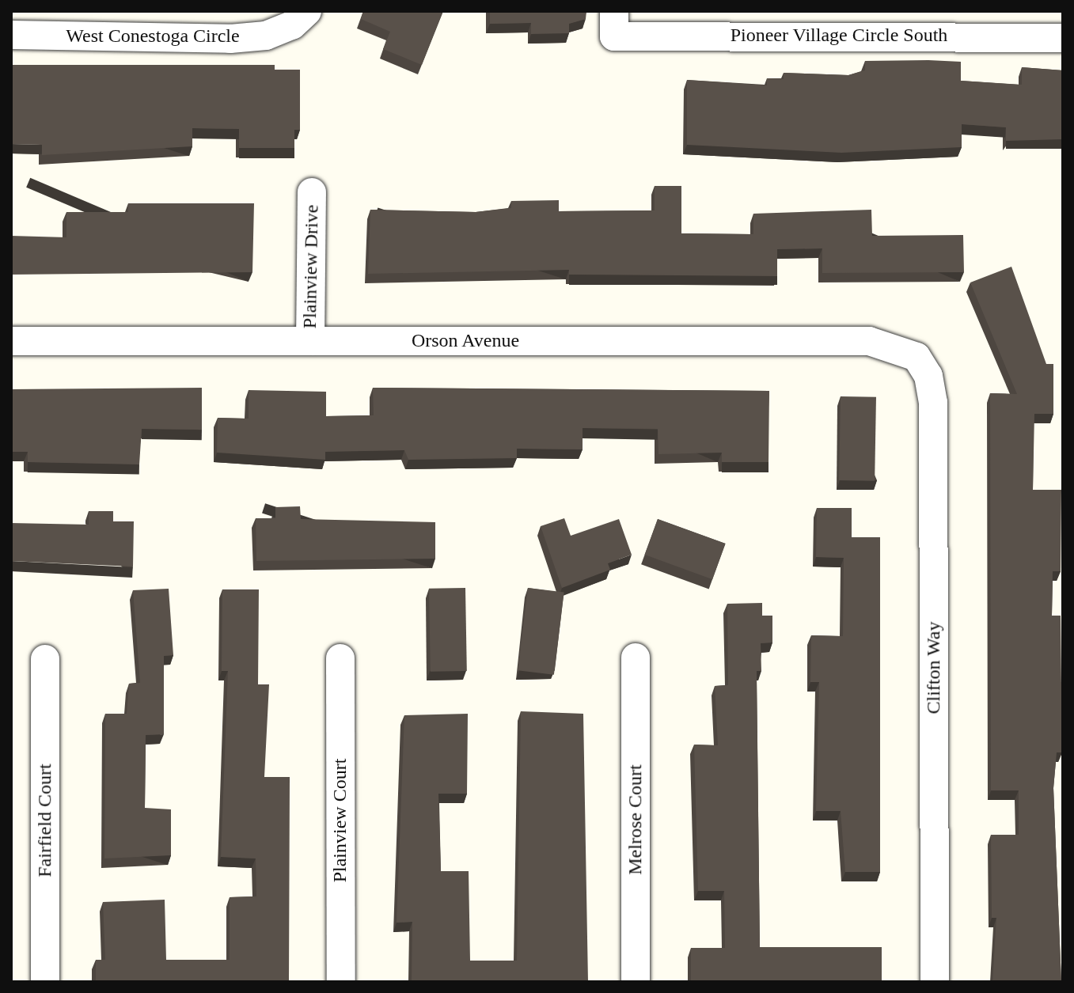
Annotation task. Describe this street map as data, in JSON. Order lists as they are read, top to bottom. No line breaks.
{"streets":{"street":["Pioneer Village Circle South","West Conestoga Circle","Plainview Drive","Orson Avenue","Clifton Way","Melrose Court","Fairfield Court","Plainview Court"]},"crossings":[["Plainview Drive","Orson Avenue"],["Orson Avenue","Clifton Way"]]}
